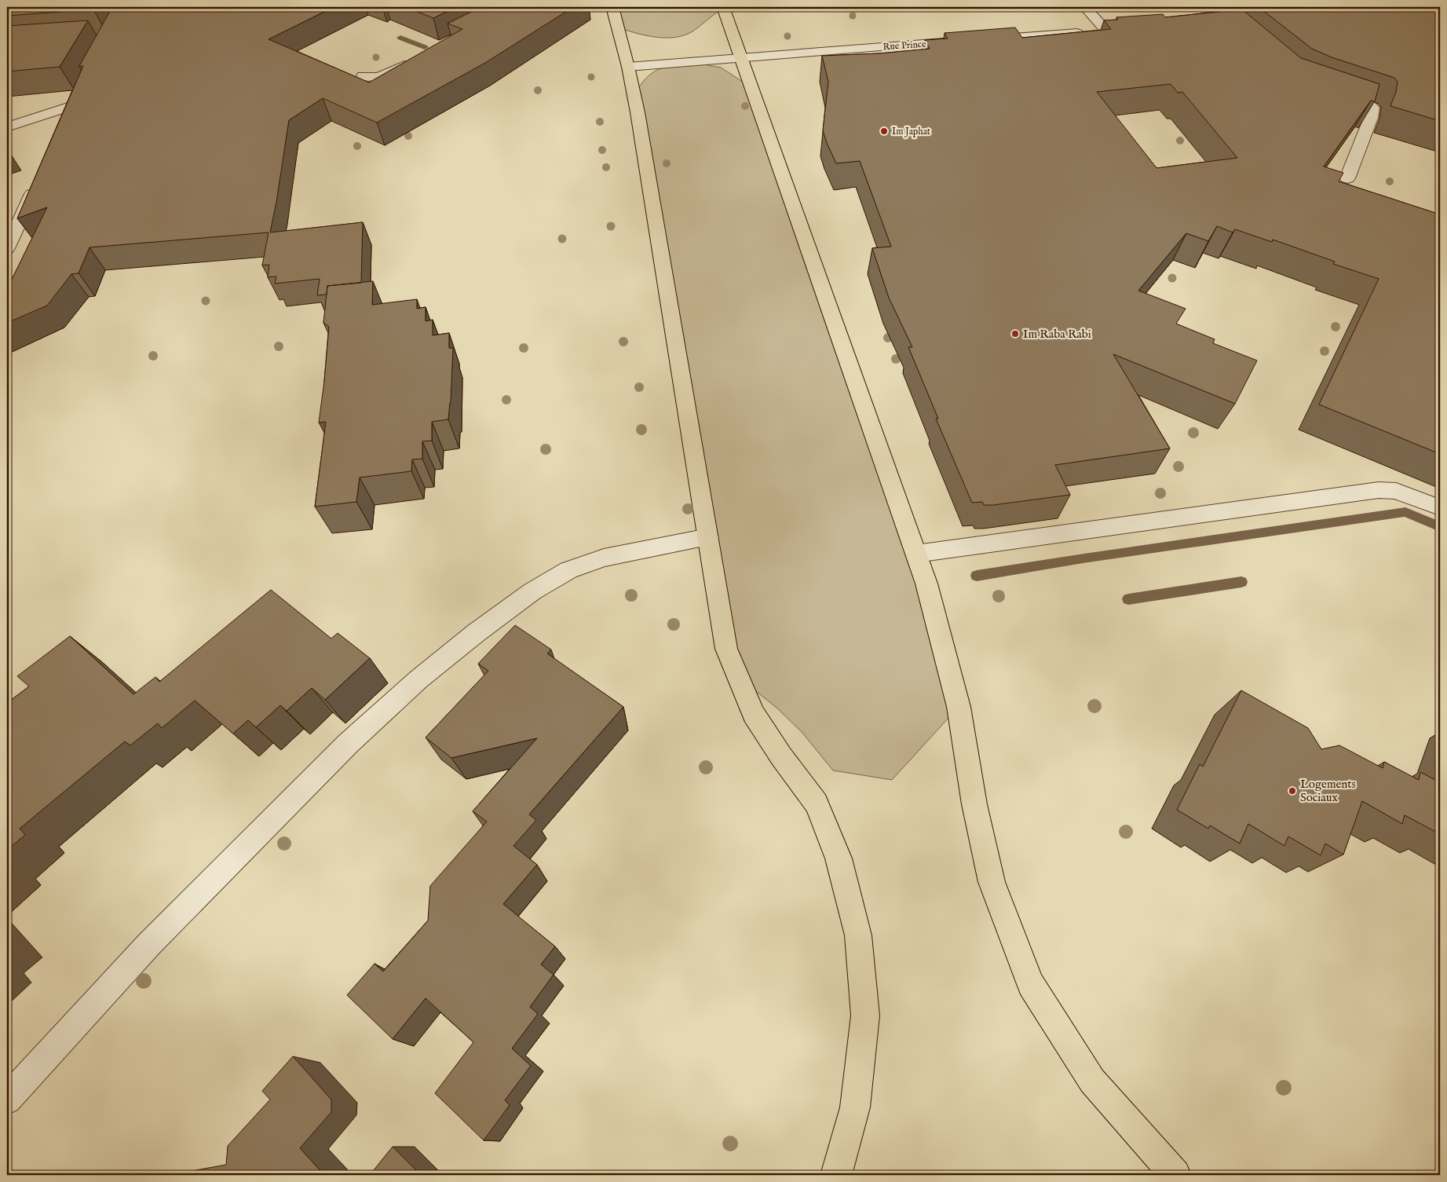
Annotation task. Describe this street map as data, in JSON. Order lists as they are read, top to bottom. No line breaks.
{"streets":{"street":["Rue Prince"]},"places":["Im Japhat","Im Raba Rabi","Logements Sociaux"]}
